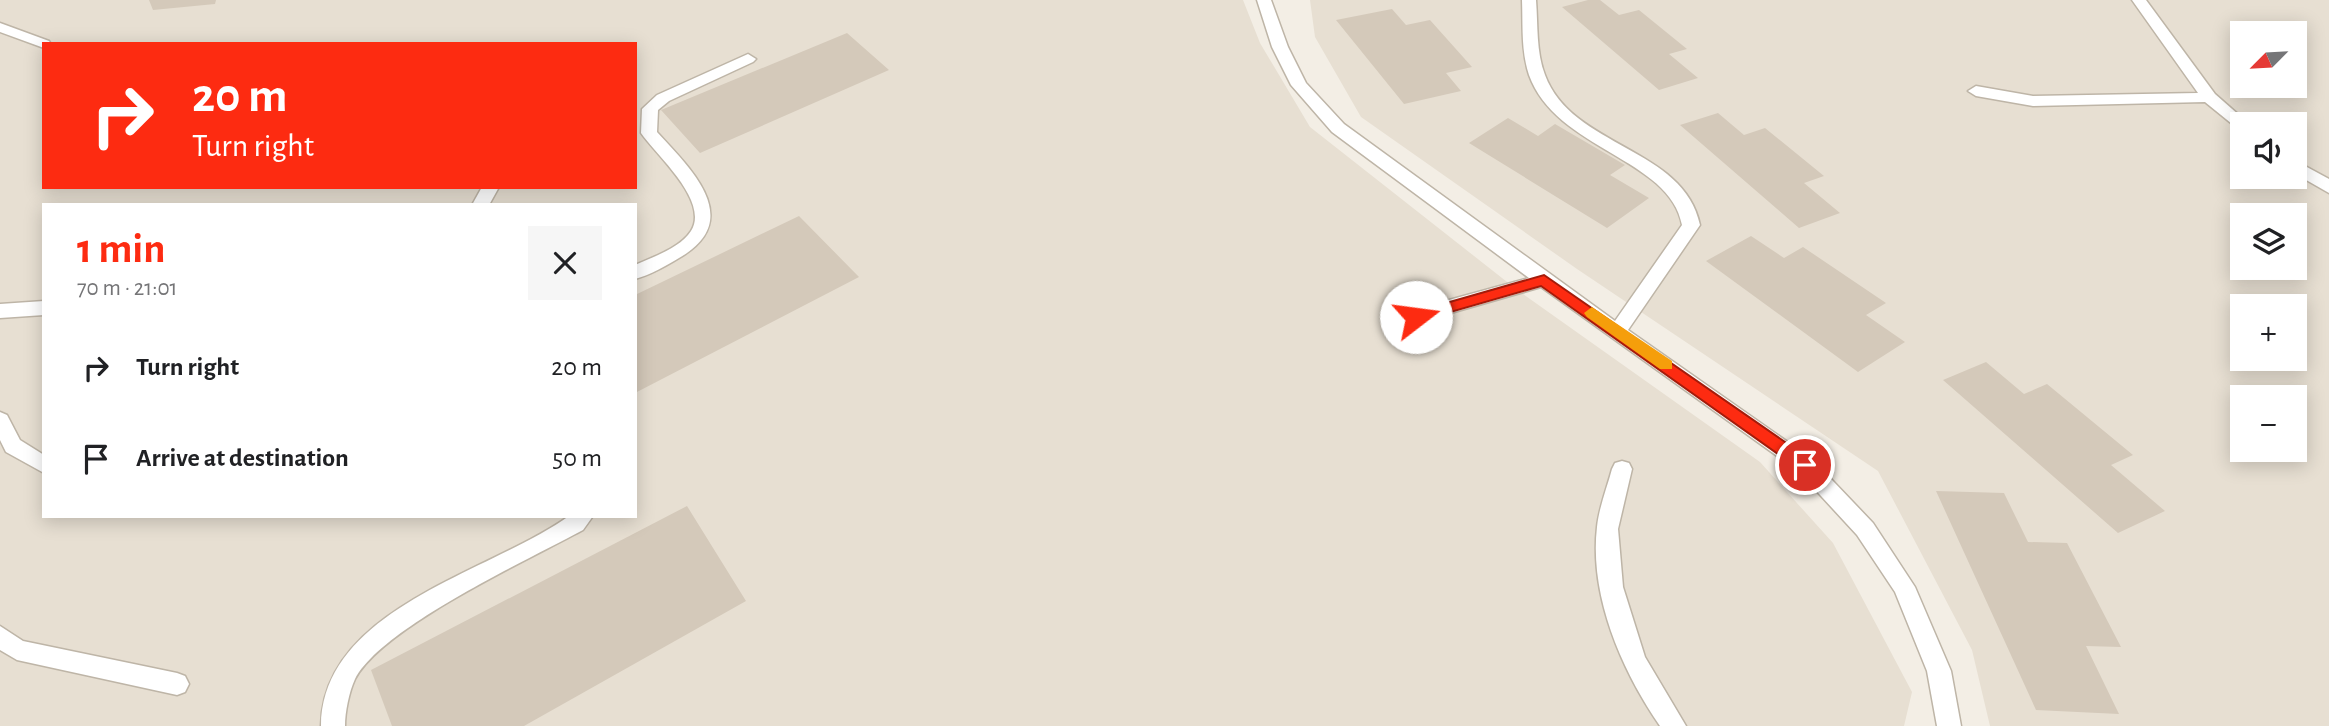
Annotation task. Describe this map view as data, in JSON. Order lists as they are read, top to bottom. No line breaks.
{"north":"bottom left","page":{"map_buttons":["+","−"],"turn":["20 m","Turn right"],"heading":["1 min","70 m · 21:01"],"list":[{"name":"Turn right","value":"20 m"},{"name":"Arrive at destination","value":"50 m"}]}}
